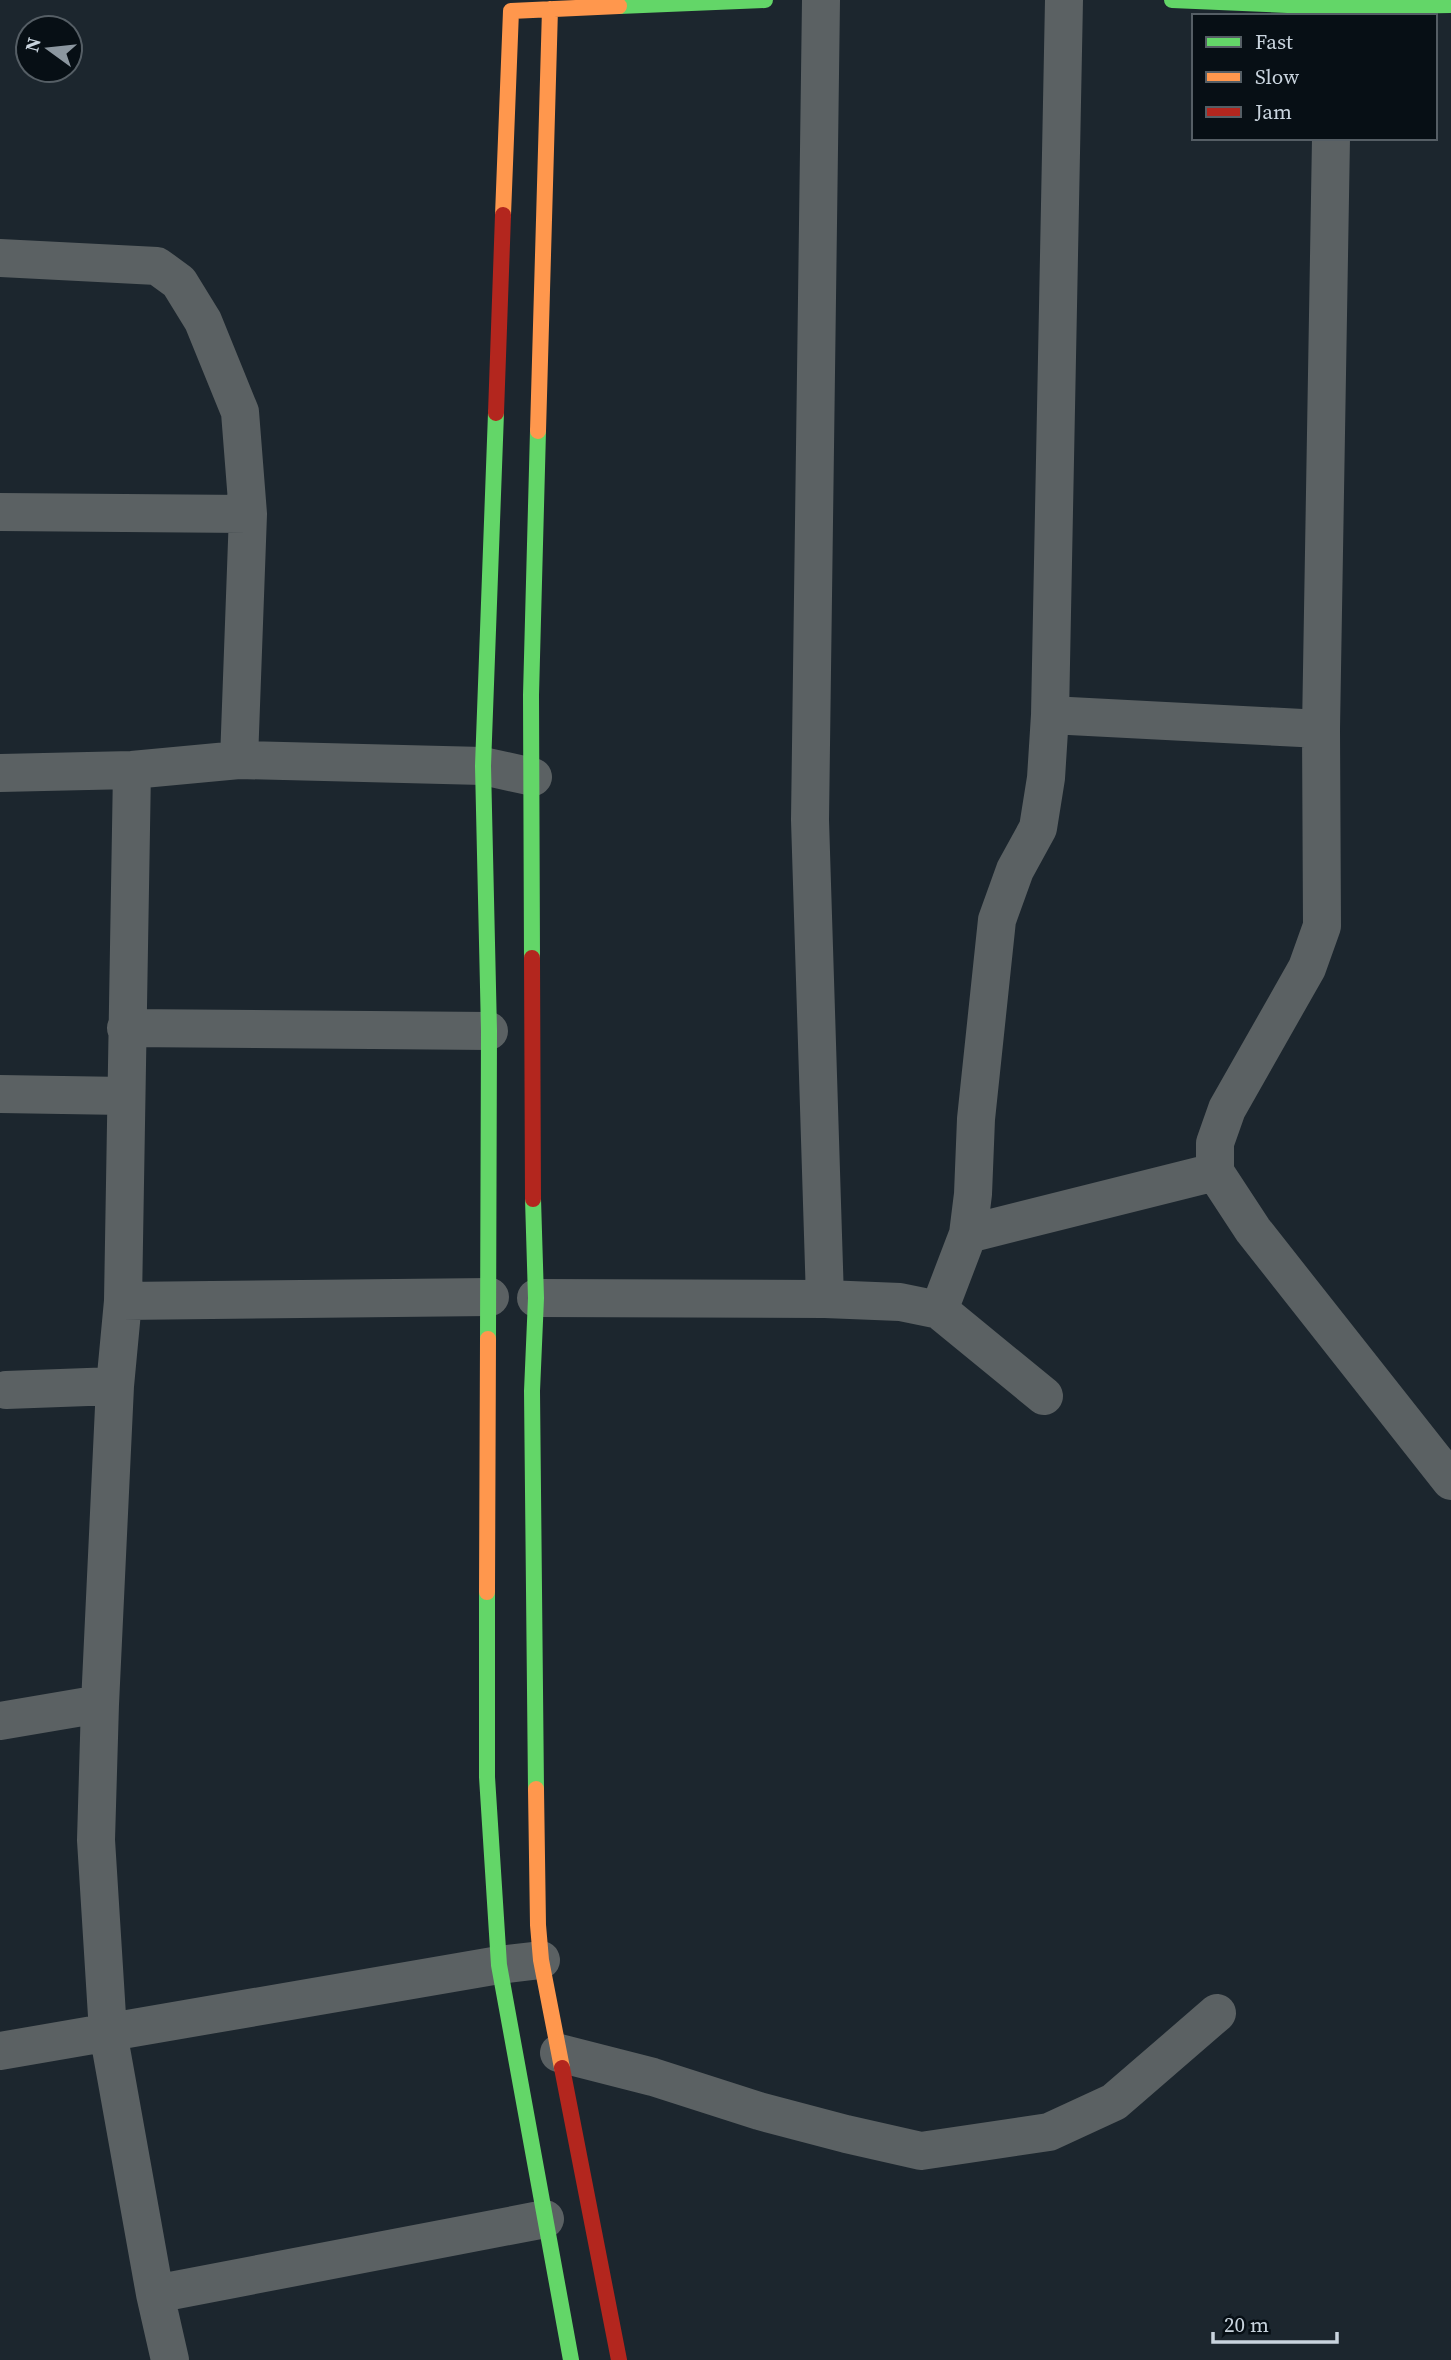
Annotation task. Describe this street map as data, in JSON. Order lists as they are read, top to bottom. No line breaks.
{"legend":["Fast","Slow","Jam"],"scale_bar":"20 m","north":"left"}
